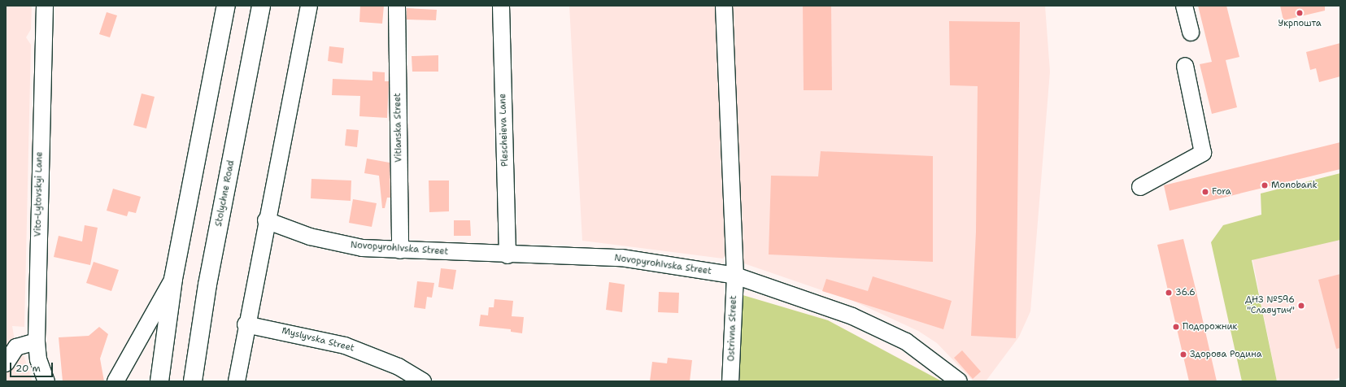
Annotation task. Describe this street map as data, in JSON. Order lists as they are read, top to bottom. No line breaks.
{"streets":{"highway":["Stolychne Road"],"street":["Vitianska Street","Plescheieva Lane","Vito-Lytovskyi Lane","Novopyrohivska Street","Ostrivna Street","Myslyvska Street"]},"crossings":[["Vitianska Street","Novopyrohivska Street"],["Plescheieva Lane","Novopyrohivska Street"],["Novopyrohivska Street","Ostrivna Street"]],"places":["Укрпошта","Monobank","Fora","36.6","ДНЗ №596 \"Славутич\"","Подорожник","Здорова Родина"],"scale_bar":"20 m"}
